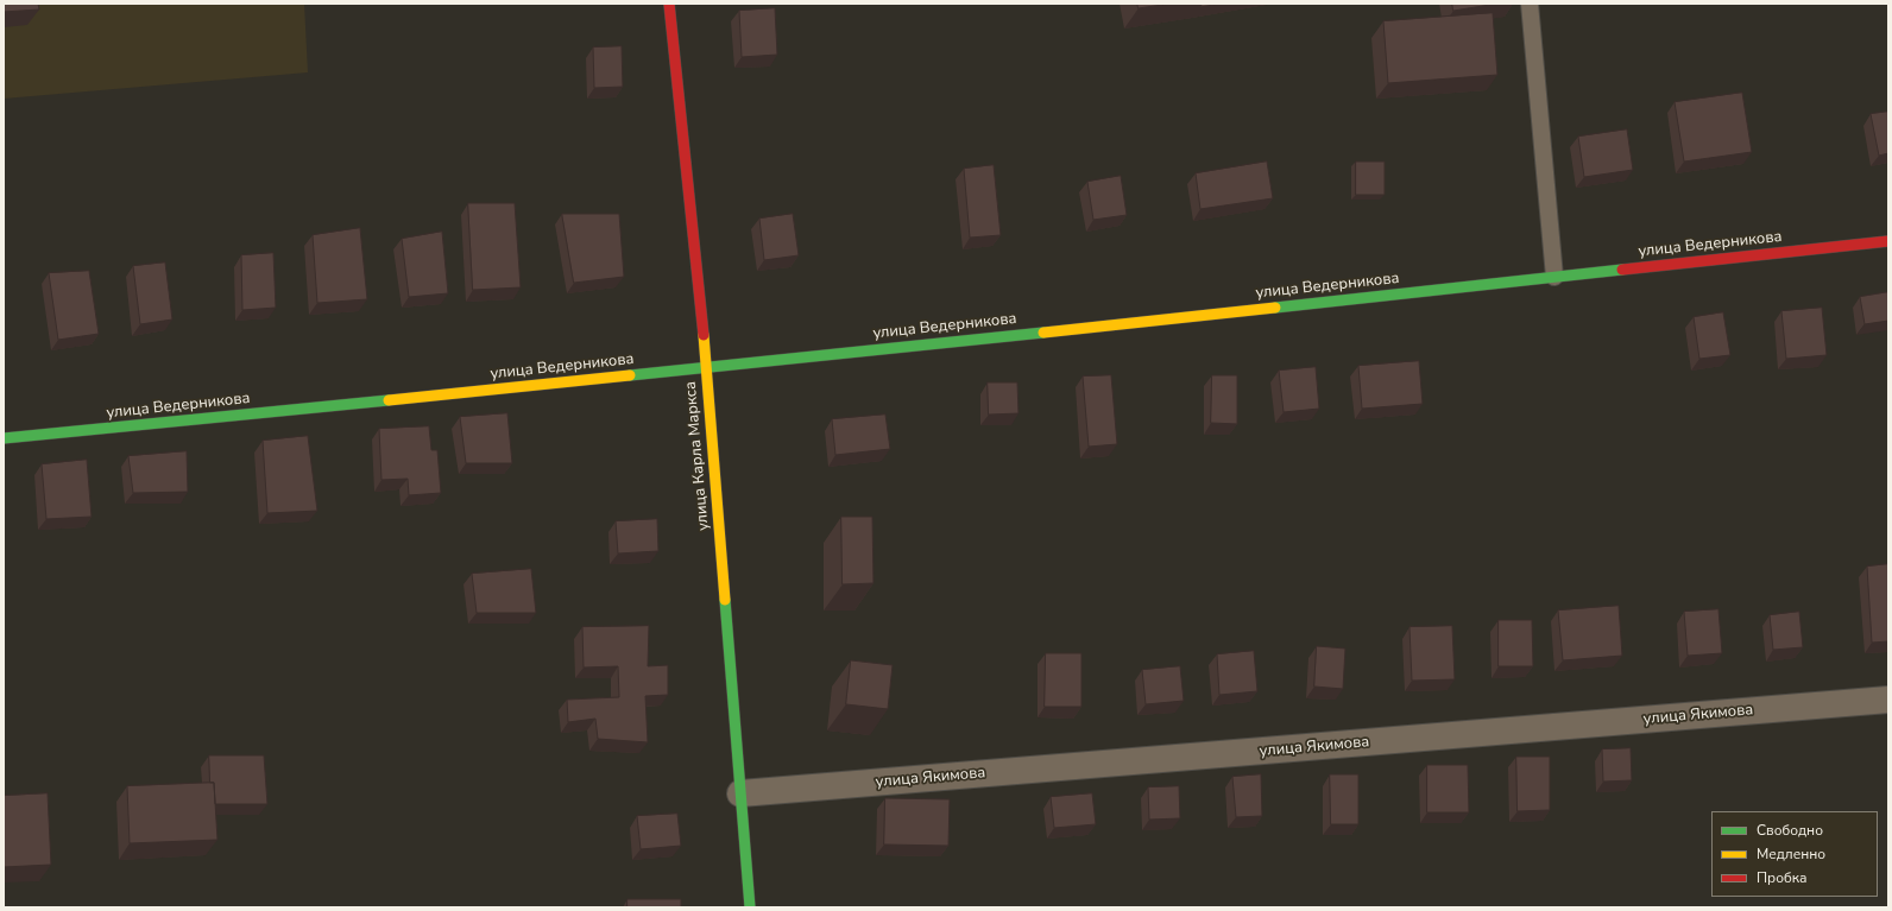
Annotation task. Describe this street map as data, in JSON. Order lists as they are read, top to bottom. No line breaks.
{"streets":{"main road":["улица Ведерникова","улица Карла Маркса"],"street":["улица Якимова"]},"crossings":[["улица Ведерникова","улица Карла Маркса"],["улица Карла Маркса","улица Якимова"]],"legend":["Свободно","Медленно","Пробка"]}
